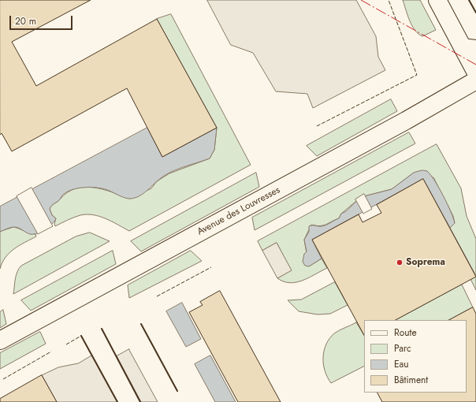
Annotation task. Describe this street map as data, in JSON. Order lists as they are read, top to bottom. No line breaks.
{"streets":{"street":["Avenue des Louvresses"]},"places":["Soprema"],"legend":["Route","Parc","Eau","Bâtiment"],"scale_bar":"20 m"}
